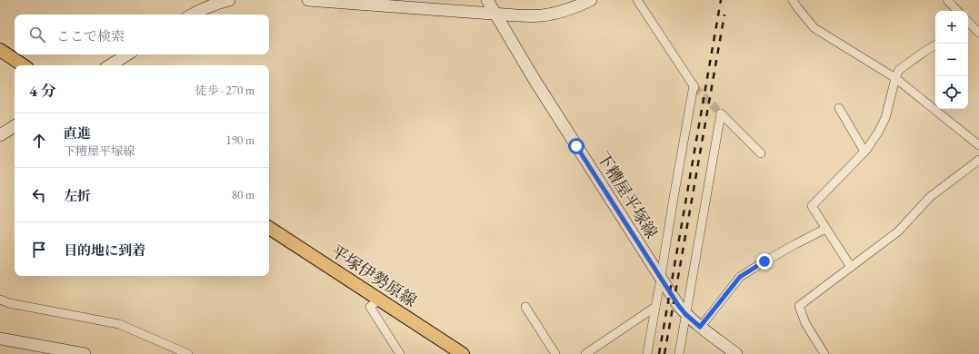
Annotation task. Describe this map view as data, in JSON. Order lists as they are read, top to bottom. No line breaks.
{"streets":{"main road":["平塚伊勢原線"],"street":["下糟屋平塚線"]},"page":{"map_buttons":["+","−"],"search":"ここで検索","heading":["4 分","徒歩 · 270 m"],"list":[["直進","下糟屋平塚線","190 m"],["左折","80 m"],"目的地に到着"]}}
